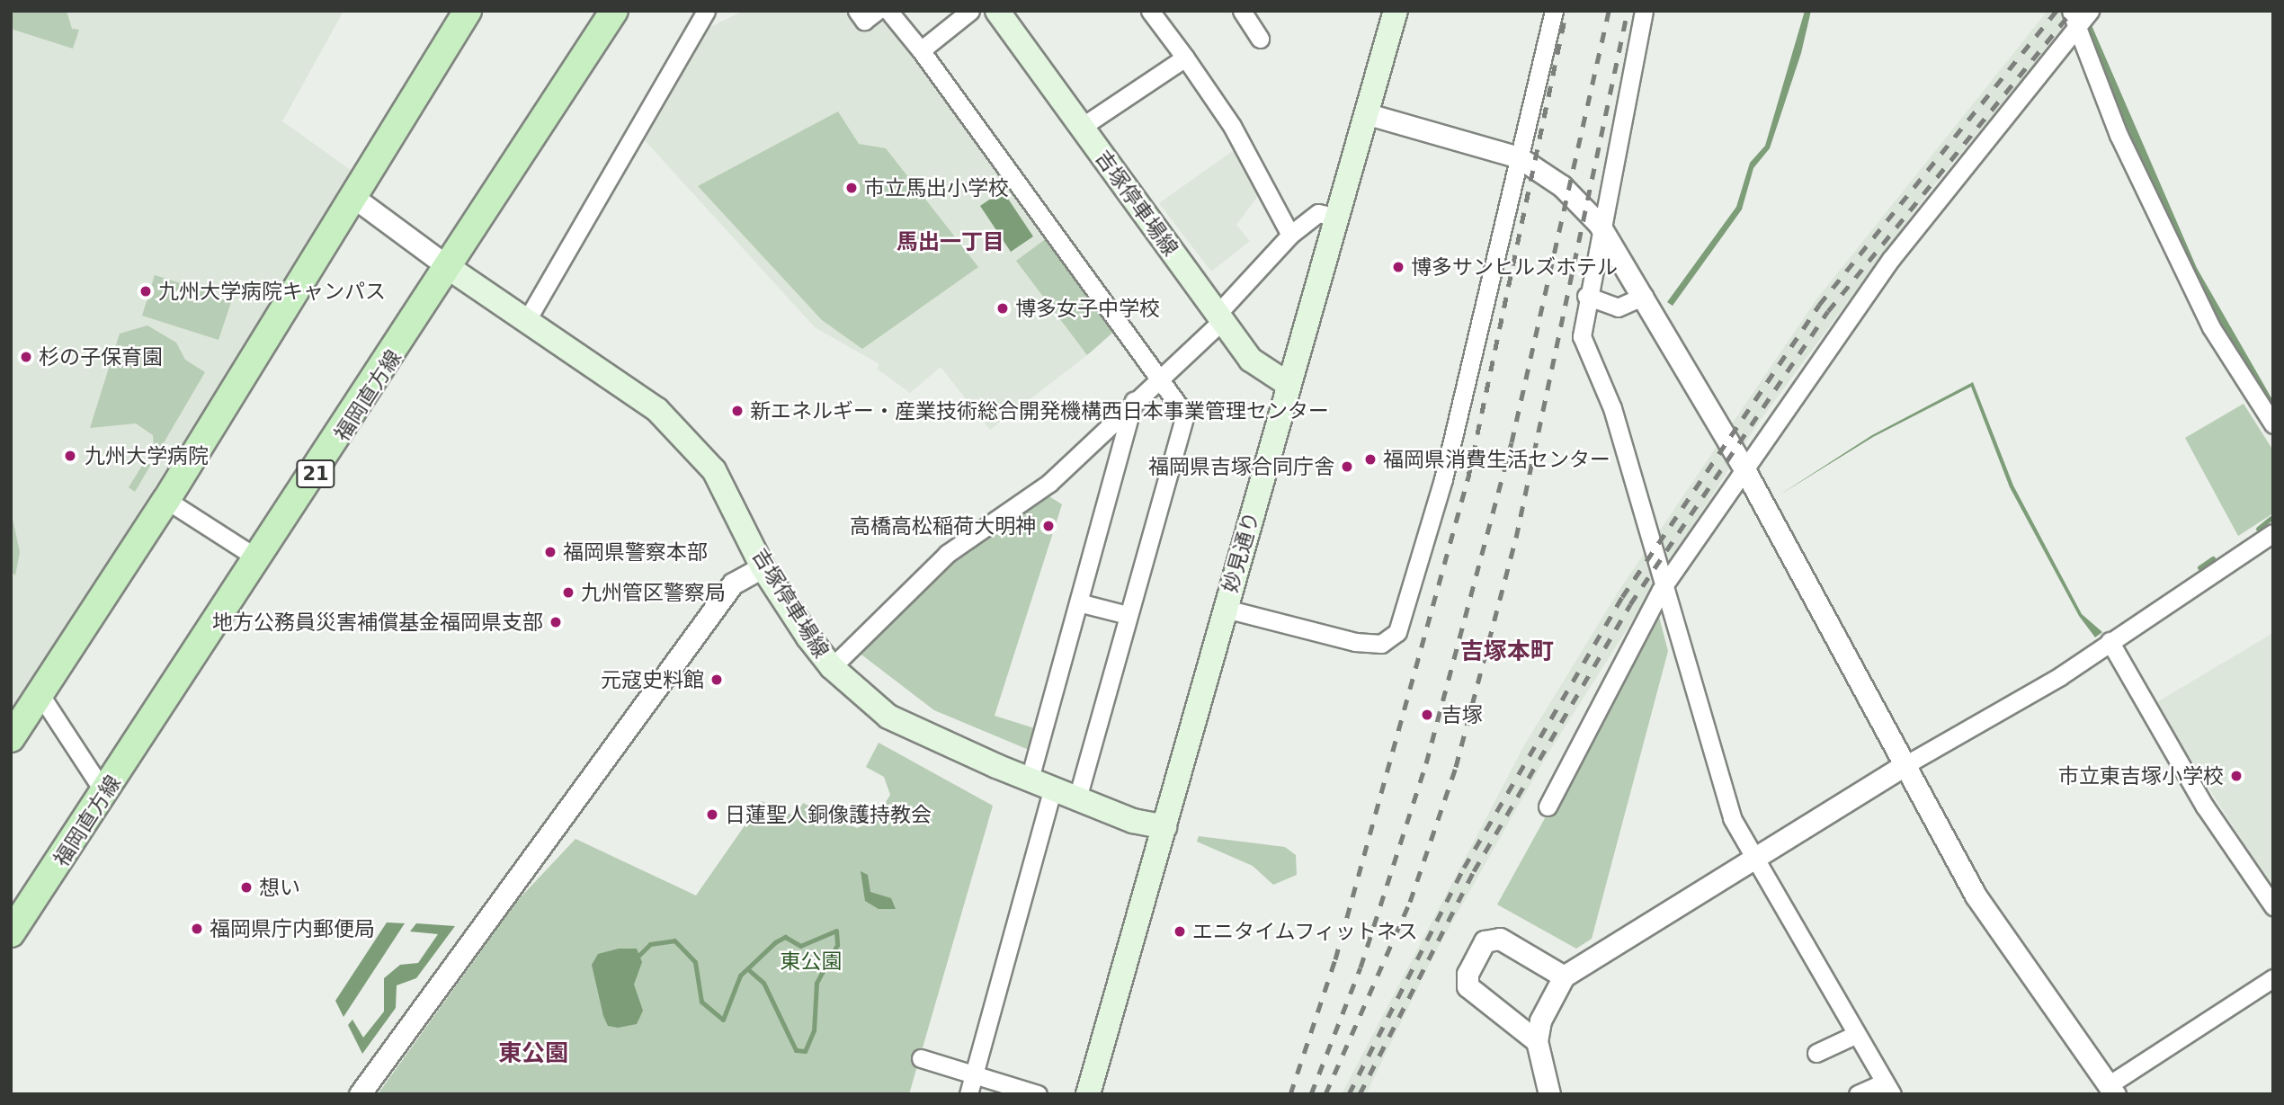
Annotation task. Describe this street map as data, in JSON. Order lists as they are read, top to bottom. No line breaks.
{"streets":{"main road":["吉塚停車場線","福岡直方線","21","妙見通り"]},"crossings":[["吉塚停車場線","福岡直方線"],["吉塚停車場線","妙見通り"]],"districts":["馬出一丁目","吉塚本町","東公園"],"parks":["東公園"],"places":["市立馬出小学校","博多サンヒルズホテル","九州大学病院キャンパス","博多女子中学校","杉の子保育園","新エネルギー・産業技術総合開発機構西日本事業管理センター","九州大学病院","福岡県消費生活センター","福岡県吉塚合同庁舎","高橋高松稲荷大明神","福岡県警察本部","九州管区警察局","地方公務員災害補償基金福岡県支部","元寇史料館","吉塚","市立東吉塚小学校","日蓮聖人銅像護持教会","想い","福岡県庁内郵便局","エニタイムフィットネス"]}
